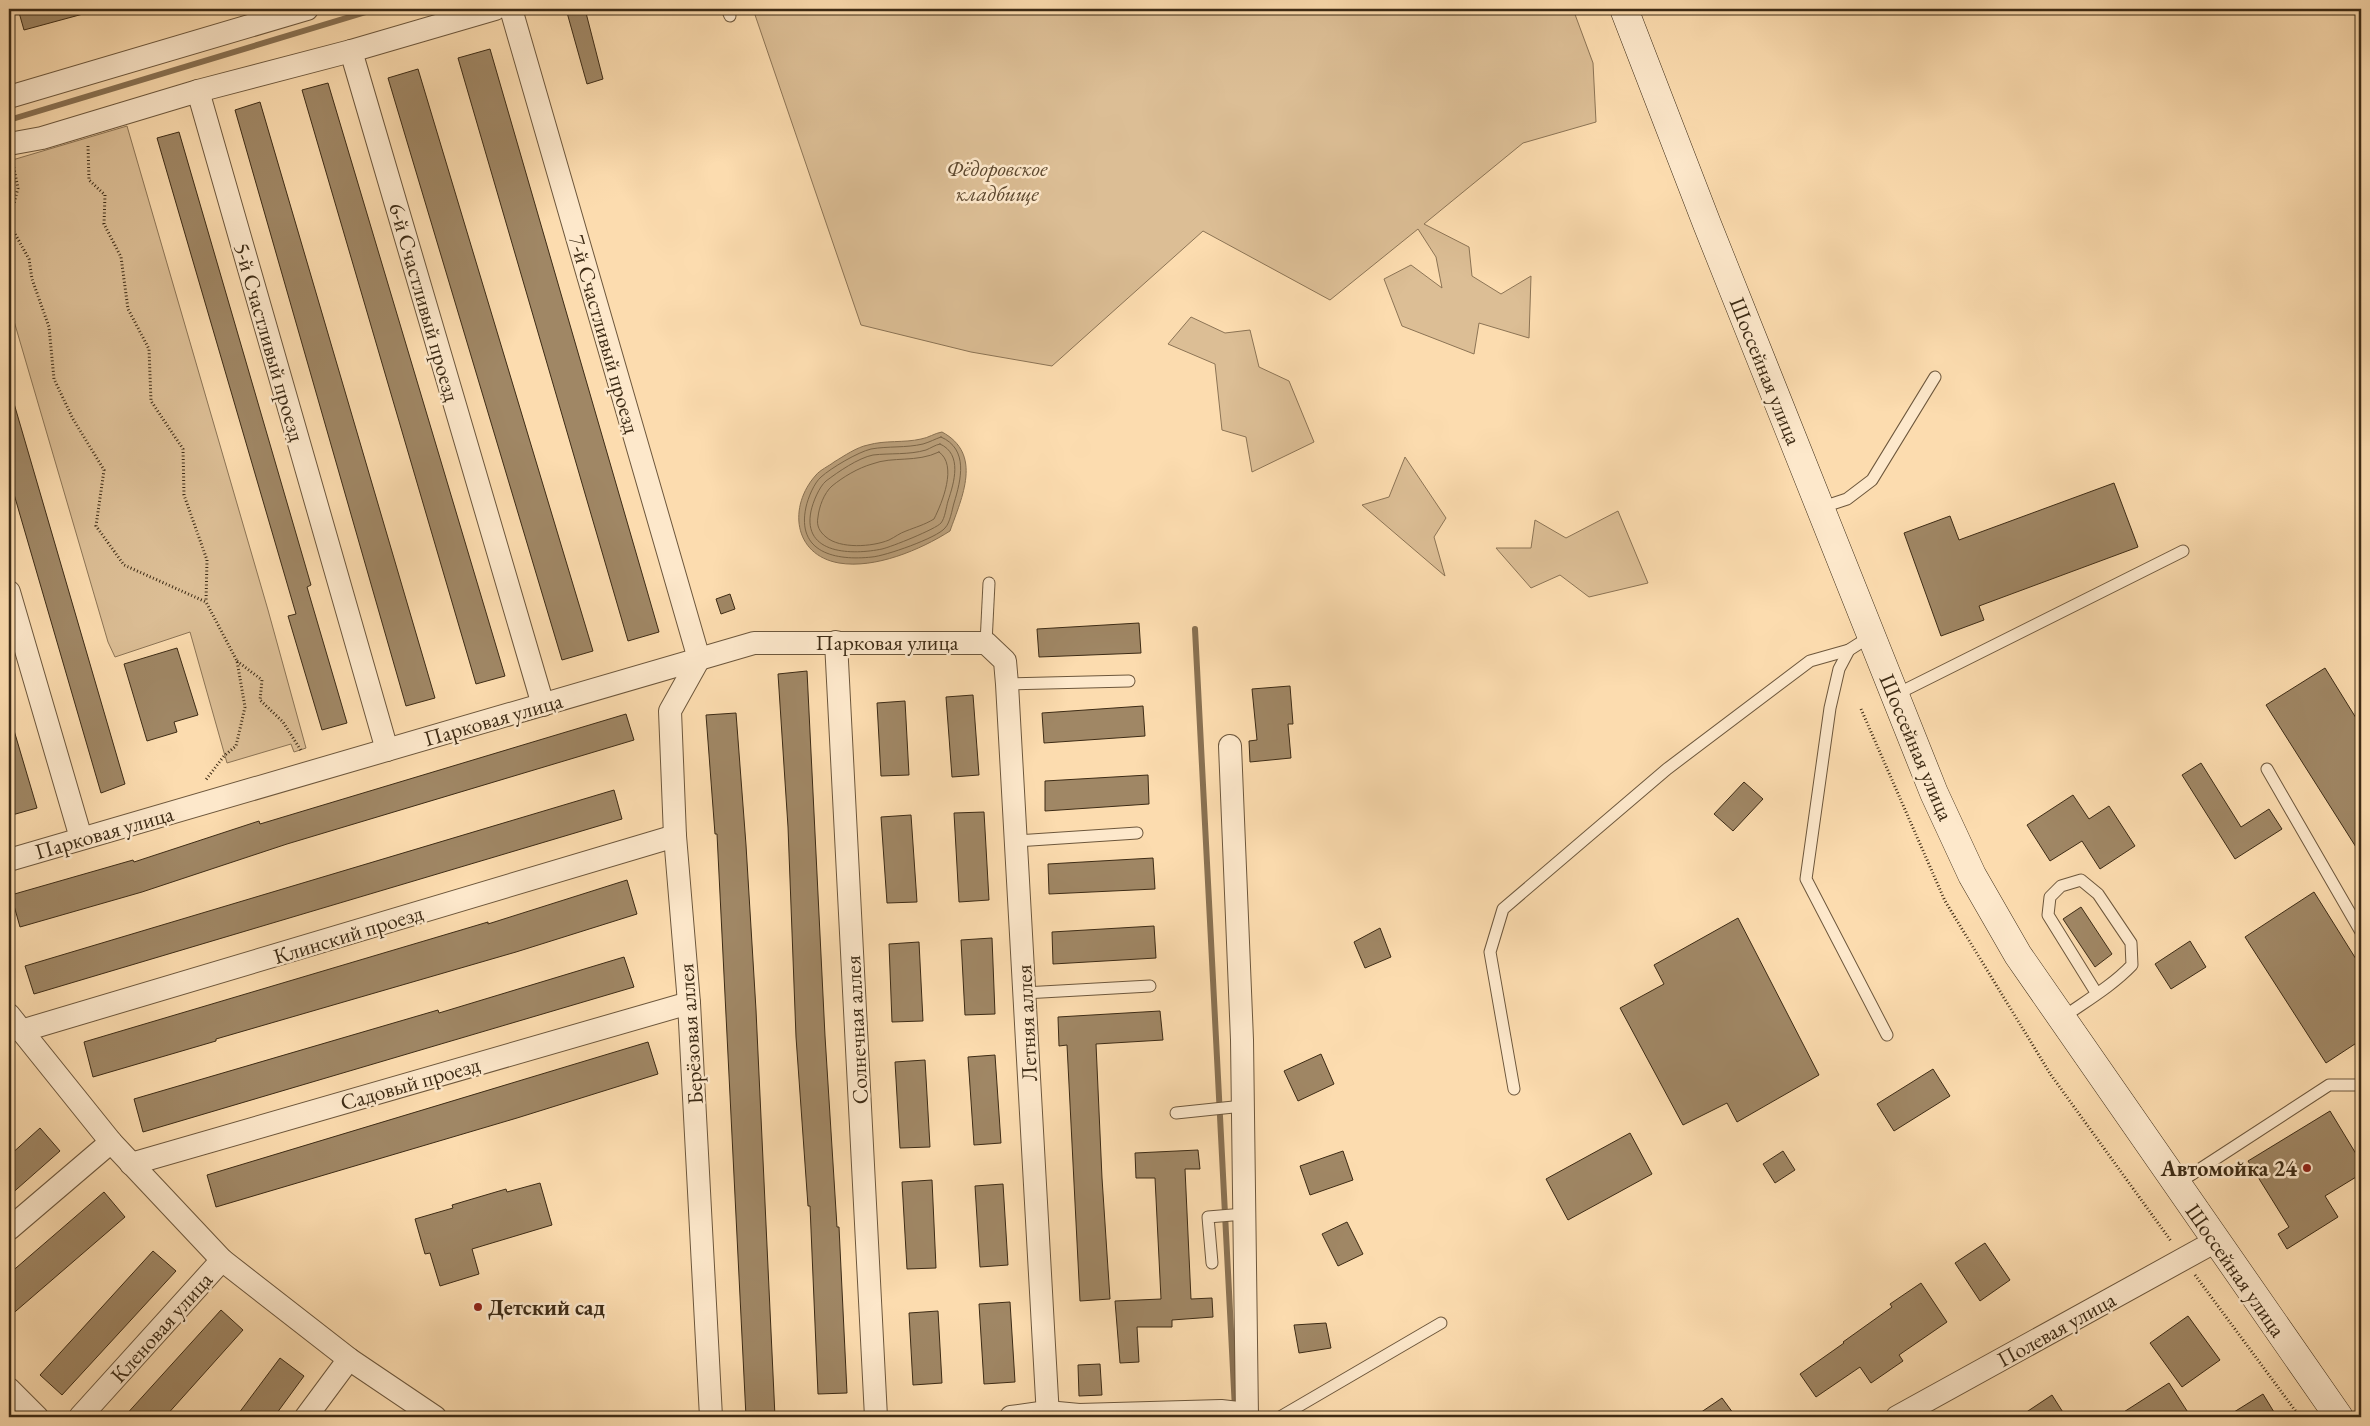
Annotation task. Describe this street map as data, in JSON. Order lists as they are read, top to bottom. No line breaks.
{"streets":{"main road":["Шоссейная улица"],"street":["6-й Счастливый проезд","7-й Счастливый проезд","5-й Счастливый проезд","Парковая улица","Клинский проезд","Летняя аллея","Солнечная аллея","Берёзовая аллея","Садовый проезд","Кленовая улица","Полевая улица"]},"crossings":[["6-й Счастливый проезд","Парковая улица"],["7-й Счастливый проезд","Парковая улица"],["7-й Счастливый проезд","Берёзовая аллея"],["5-й Счастливый проезд","Парковая улица"],["Шоссейная улица","Полевая улица"],["Парковая улица","Летняя аллея"],["Парковая улица","Солнечная аллея"],["Парковая улица","Берёзовая аллея"],["Клинский проезд","Берёзовая аллея"],["Клинский проезд","Кленовая улица"],["Берёзовая аллея","Садовый проезд"],["Садовый проезд","Кленовая улица"]],"parks":["Фёдоровское кладбище"],"places":["Автомойка 24","Детский сад"]}
